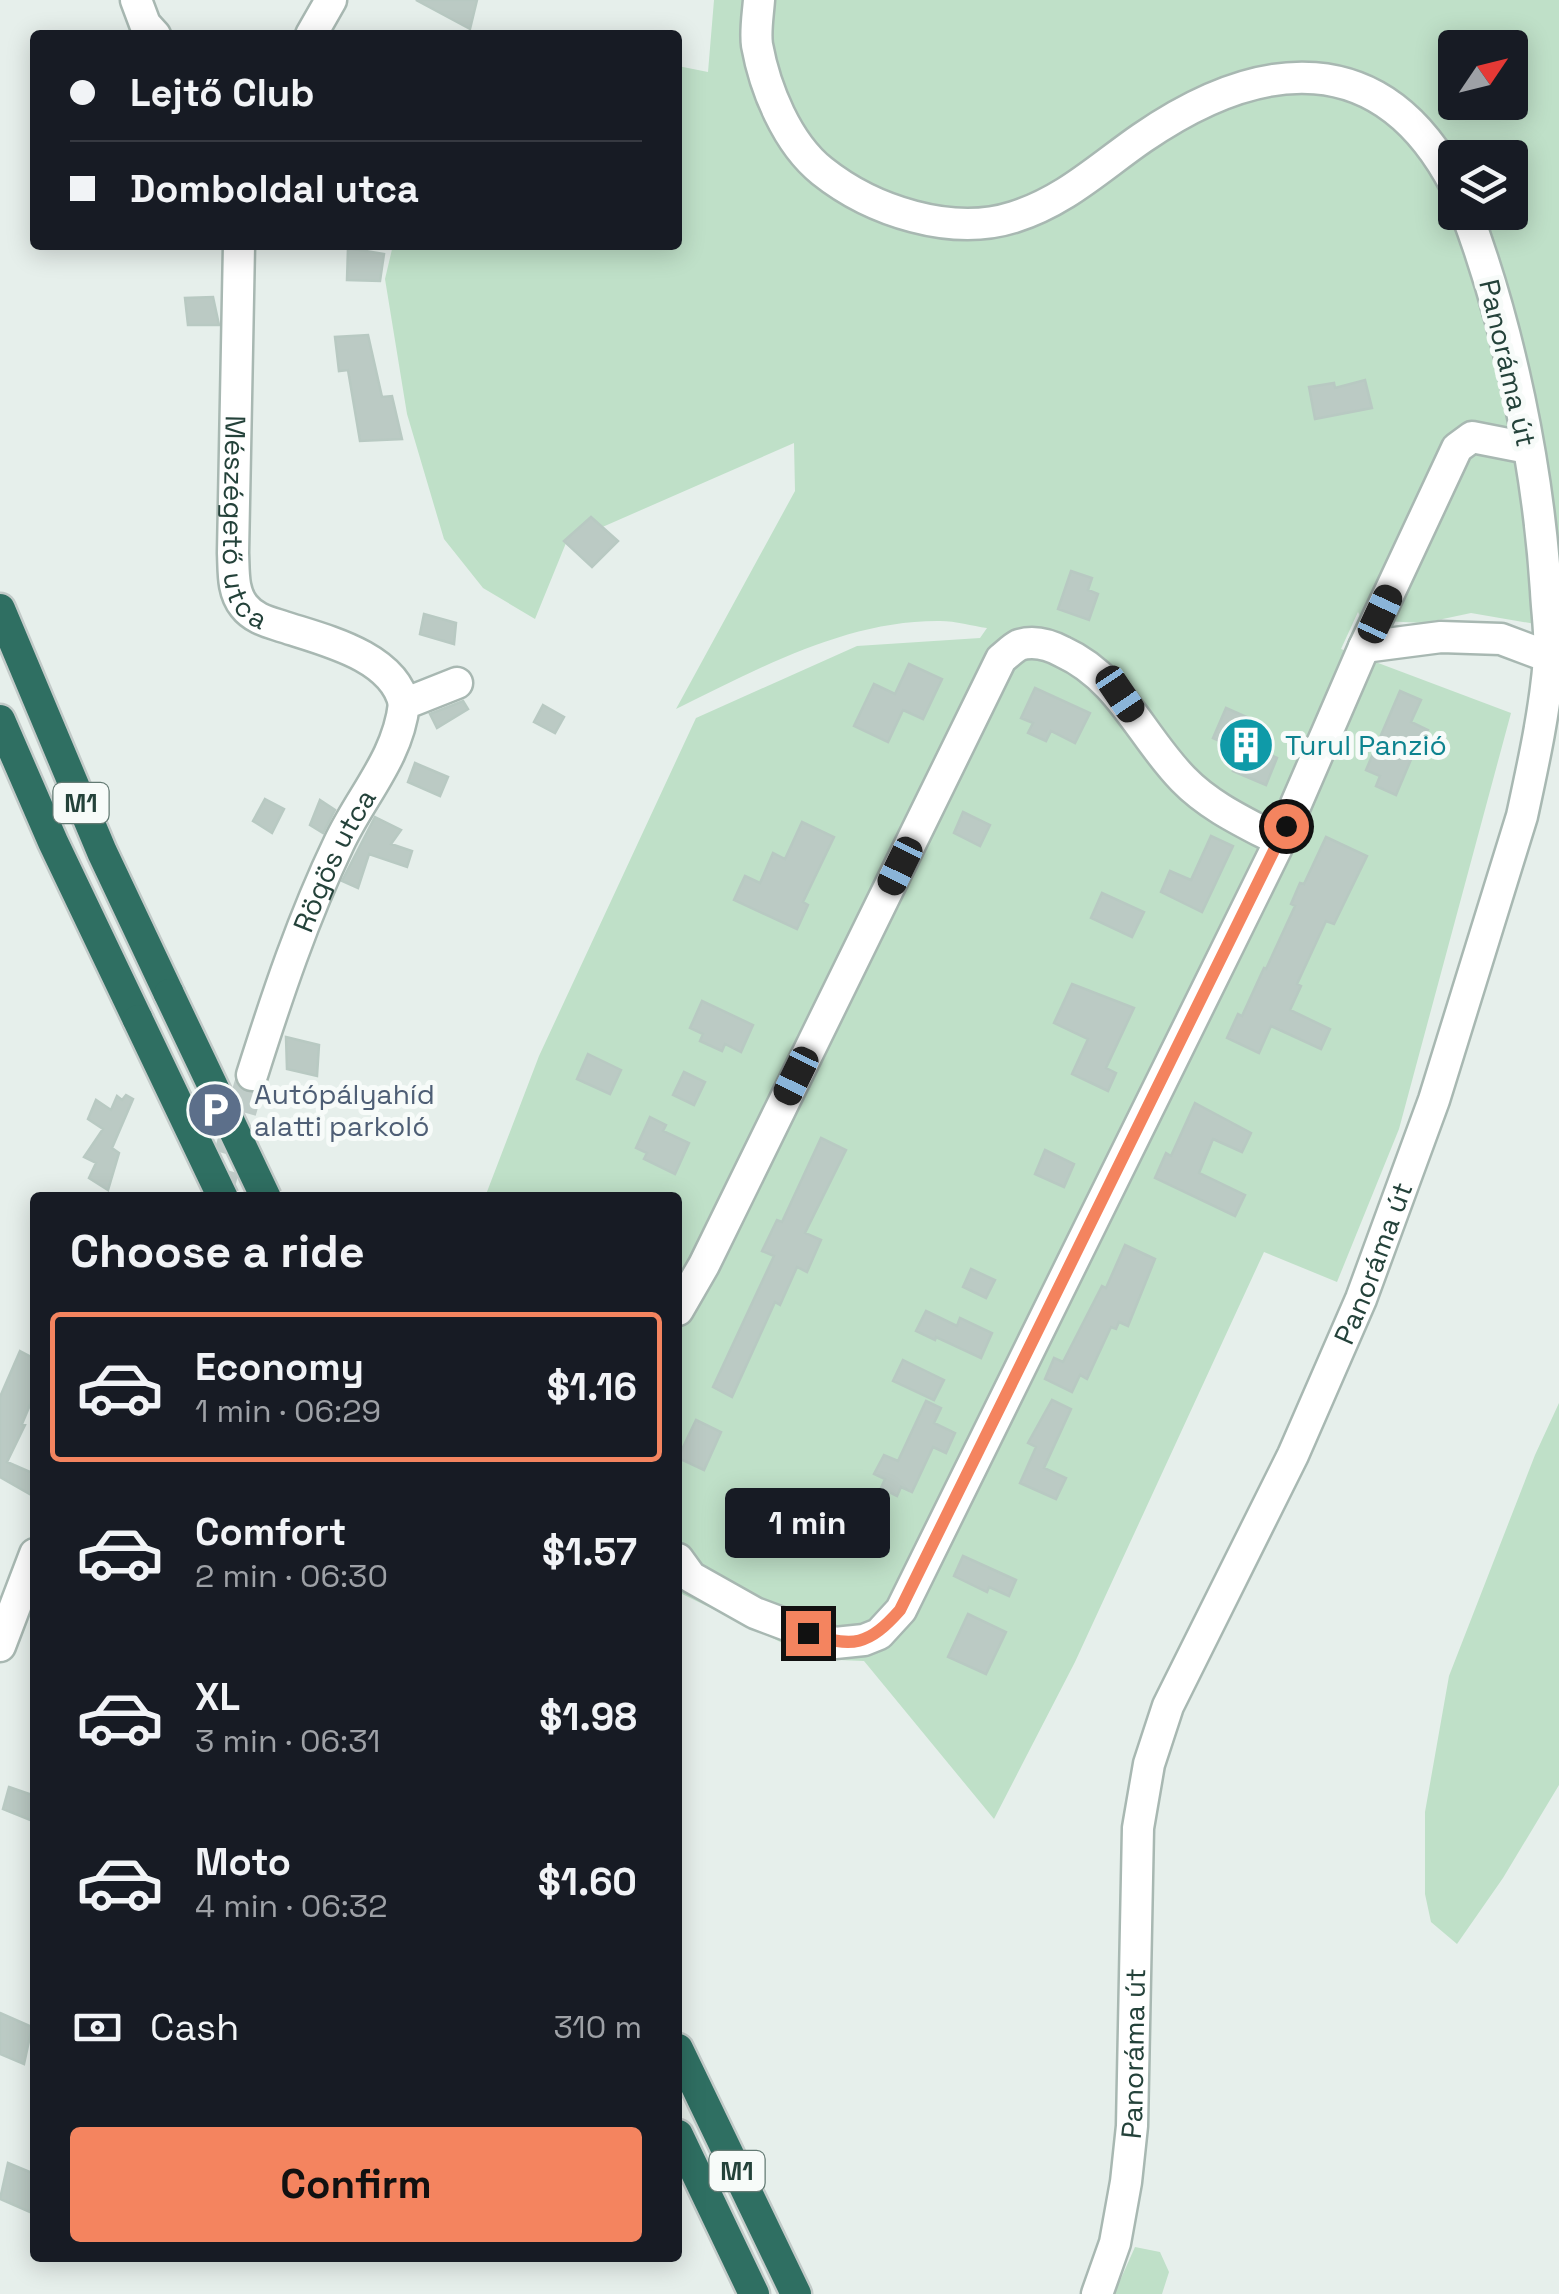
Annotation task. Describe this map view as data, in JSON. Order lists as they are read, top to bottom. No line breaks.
{"streets":{"highway":["M1"],"street":["Panoráma út","Mészégető utca","Rögös utca"]},"crossings":[["Mészégető utca","Rögös utca"]],"places":{"building":["Turul Panzió"],"parking":["Autópályahíd alatti parkoló"]},"north":"top right","page":{"banner":["Lejtő Club","Domboldal utca"],"heading":"Choose a ride","list":[{"name":"Economy","note":"1 min · 06:29","value":"$1.16"},{"name":"Comfort","note":"2 min · 06:30","value":"$1.57"},{"name":"XL","note":"3 min · 06:31","value":"$1.98"},{"name":"Moto","note":"4 min · 06:32","value":"$1.60"}],"bubble":"1 min","pay":["Cash","310 m"],"buttons":"Confirm"}}
